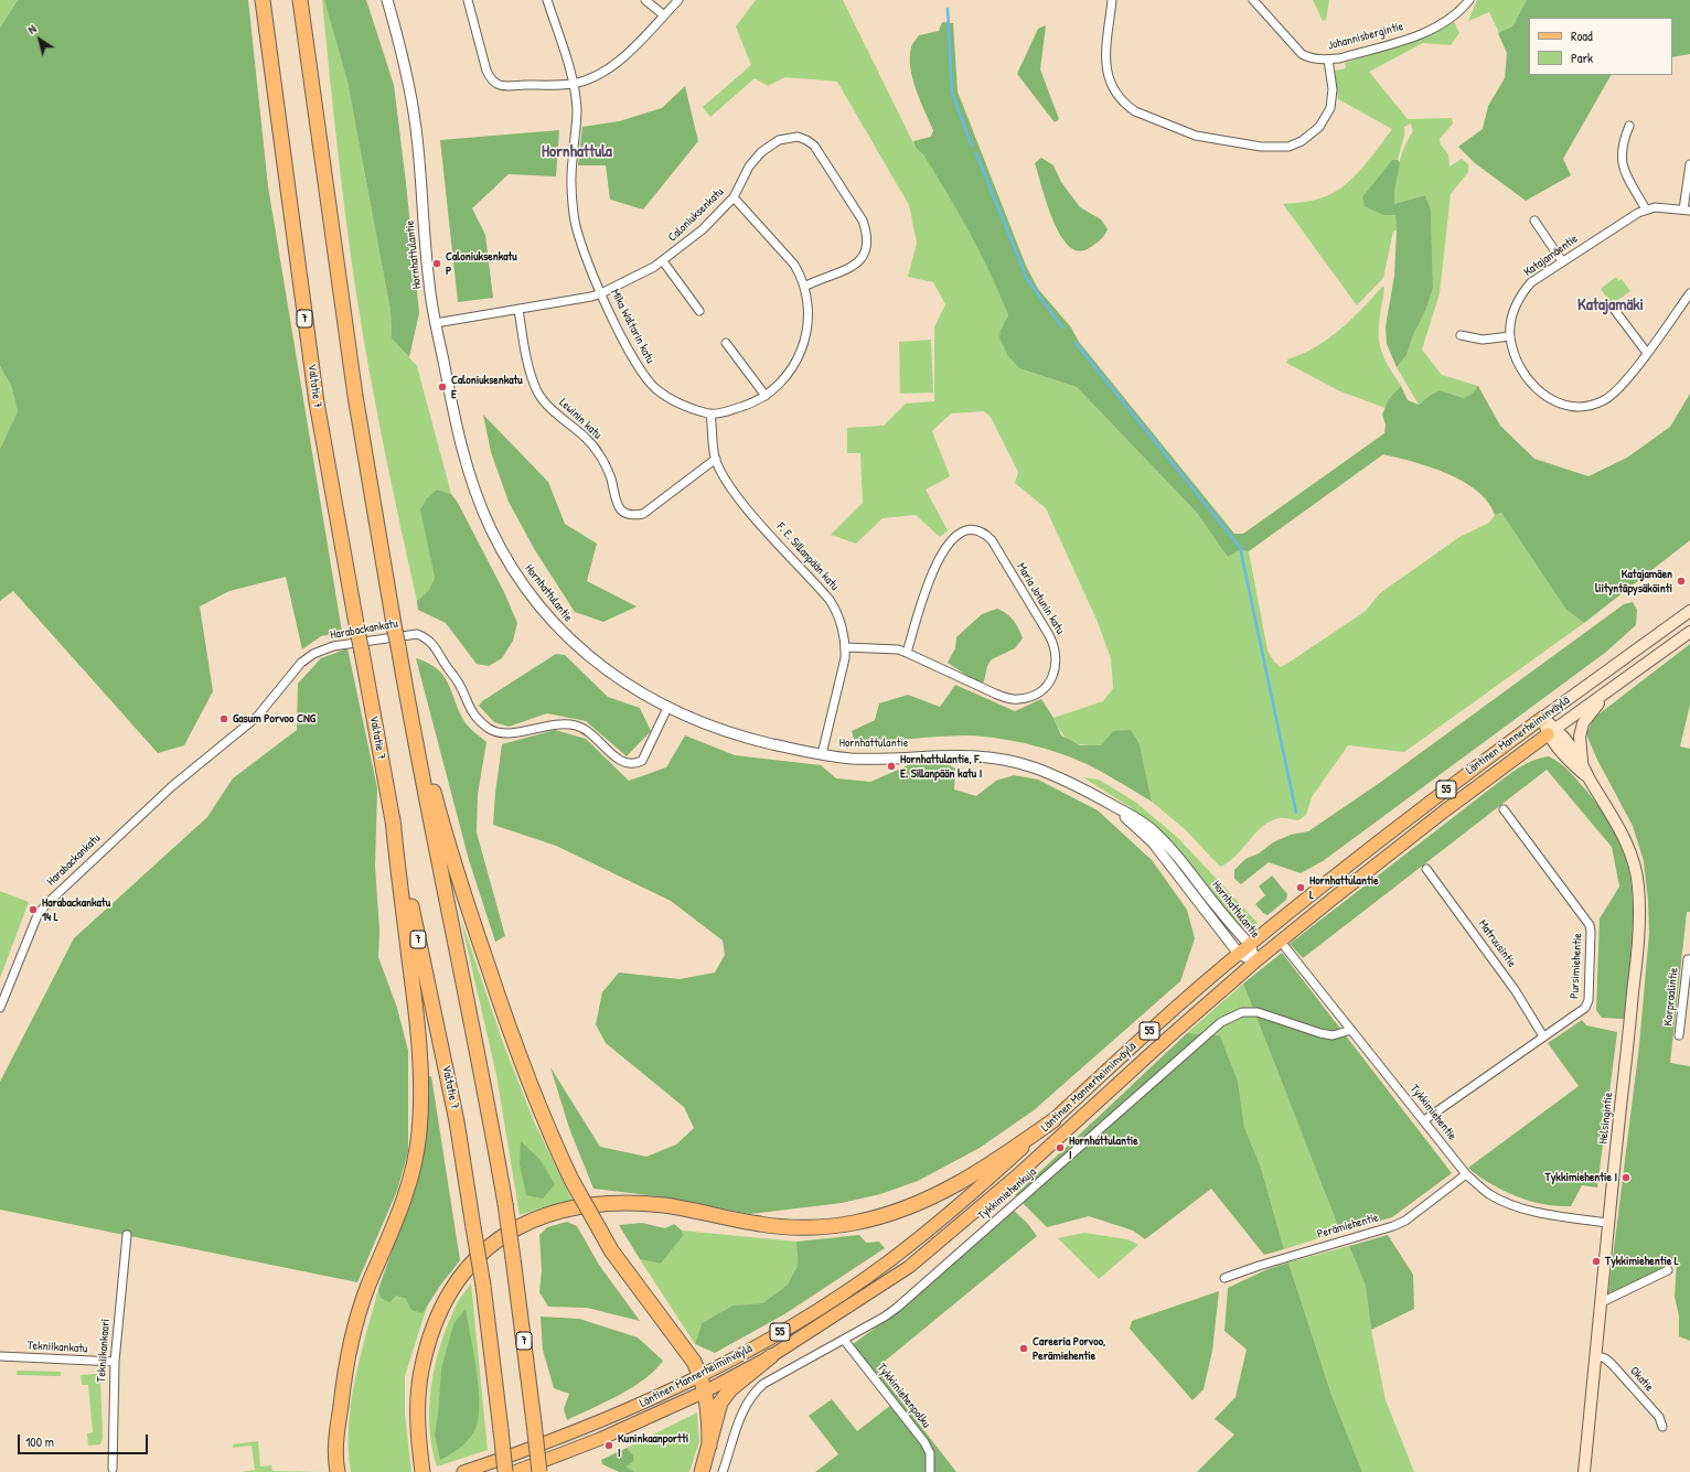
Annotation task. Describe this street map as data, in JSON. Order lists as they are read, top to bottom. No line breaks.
{"streets":{"highway":["7","Valtatie 7"],"main road":["Läntinen Mannerheiminväylä","55","Helsingintie"],"street":["Johannisbergintie","Caloniuksenkatu","Hornhattulantie","Katajamäentie","Mika Waltarin katu","Lewinin katu","F. E. Sillanpään katu","Maria Jotunin katu","Harabackankatu","Matruusintie","Pursimiehentie","Korpraalintie","Tykkimiehentie","Tykkimiehenkuja","Perämiehentie","Tekniikankatu","Tekniikankaari","Okatie","Tykkimiehenpolku"]},"crossings":[["Caloniuksenkatu","Hornhattulantie"],["Caloniuksenkatu","Mika Waltarin katu"],["Caloniuksenkatu","Lewinin katu"],["Hornhattulantie","F. E. Sillanpään katu"],["Hornhattulantie","Harabackankatu"],["Hornhattulantie","Läntinen Mannerheiminväylä"],["Mika Waltarin katu","F. E. Sillanpään katu"],["Lewinin katu","F. E. Sillanpään katu"],["F. E. Sillanpään katu","Maria Jotunin katu"],["Läntinen Mannerheiminväylä","Helsingintie"],["Matruusintie","Pursimiehentie"],["Pursimiehentie","Tykkimiehentie"],["Tykkimiehentie","Helsingintie"],["Tykkimiehentie","Tykkimiehenkuja"],["Tykkimiehentie","Perämiehentie"],["Helsingintie","Okatie"],["Tykkimiehenkuja","Tykkimiehenpolku"],["Tekniikankatu","Tekniikankaari"]],"districts":["Hornhattula","Katajamäki"],"places":["Caloniuksenkatu P","Caloniuksenkatu E","Katajamäen liityntäpysäköinti","Gasum Porvoo CNG","Hornhattulantie, F. E. Sillanpään katu I","Hornhattulantie L","Harabackankatu 14 L","Hornhattulantie I","Tykkimiehentie I","Tykkimiehentie L","Careeria Porvoo, Perämiehentie","Kuninkaanportti I"],"legend":["Road","Park"],"scale_bar":"100 m","north":"top left"}
